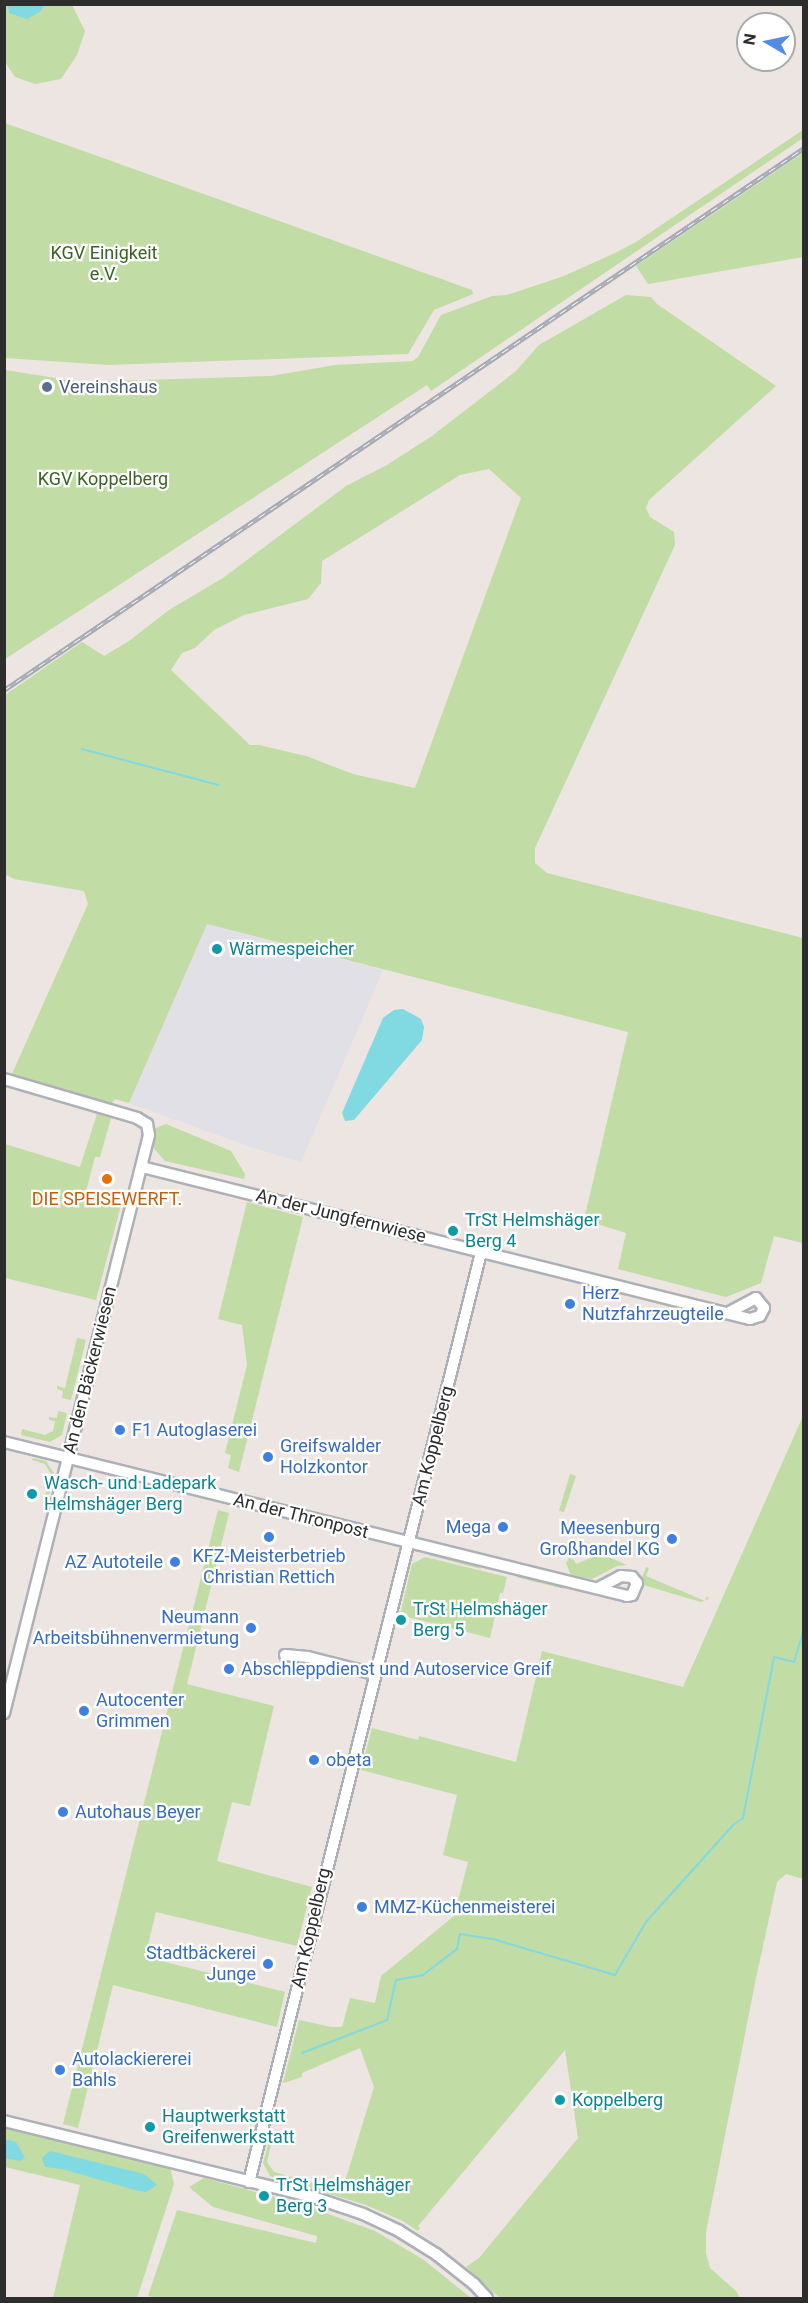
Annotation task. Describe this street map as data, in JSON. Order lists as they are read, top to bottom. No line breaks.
{"streets":{"street":["An der Jungfernwiese","An den Bäckerwiesen","Am Koppelberg","An der Thronpost"]},"crossings":[["An der Jungfernwiese","An den Bäckerwiesen"],["An der Jungfernwiese","Am Koppelberg"],["An den Bäckerwiesen","An der Thronpost"],["Am Koppelberg","An der Thronpost"]],"parks":["KGV Einigkeit e.V.","KGV Koppelberg"],"places":["Vereinshaus","Wärmespeicher","DIE SPEISEWERFT.","TrSt Helmshäger Berg 4","Herz Nutzfahrzeugteile","F1 Autoglaserei","Greifswalder Holzkontor","Wasch- und Ladepark Helmshäger Berg","Mega","KFZ-Meisterbetrieb Christian Rettich","Meesenburg Großhandel KG","AZ Autoteile","TrSt Helmshäger Berg 5","Neumann Arbeitsbühnenvermietung","Abschleppdienst und Autoservice Greif","Autocenter Grimmen","obeta","Autohaus Beyer","MMZ-Küchenmeisterei","Stadtbäckerei Junge","Autolackiererei Bahls","Koppelberg","Hauptwerkstatt Greifenwerkstatt","TrSt Helmshäger Berg 3"],"north":"left"}
